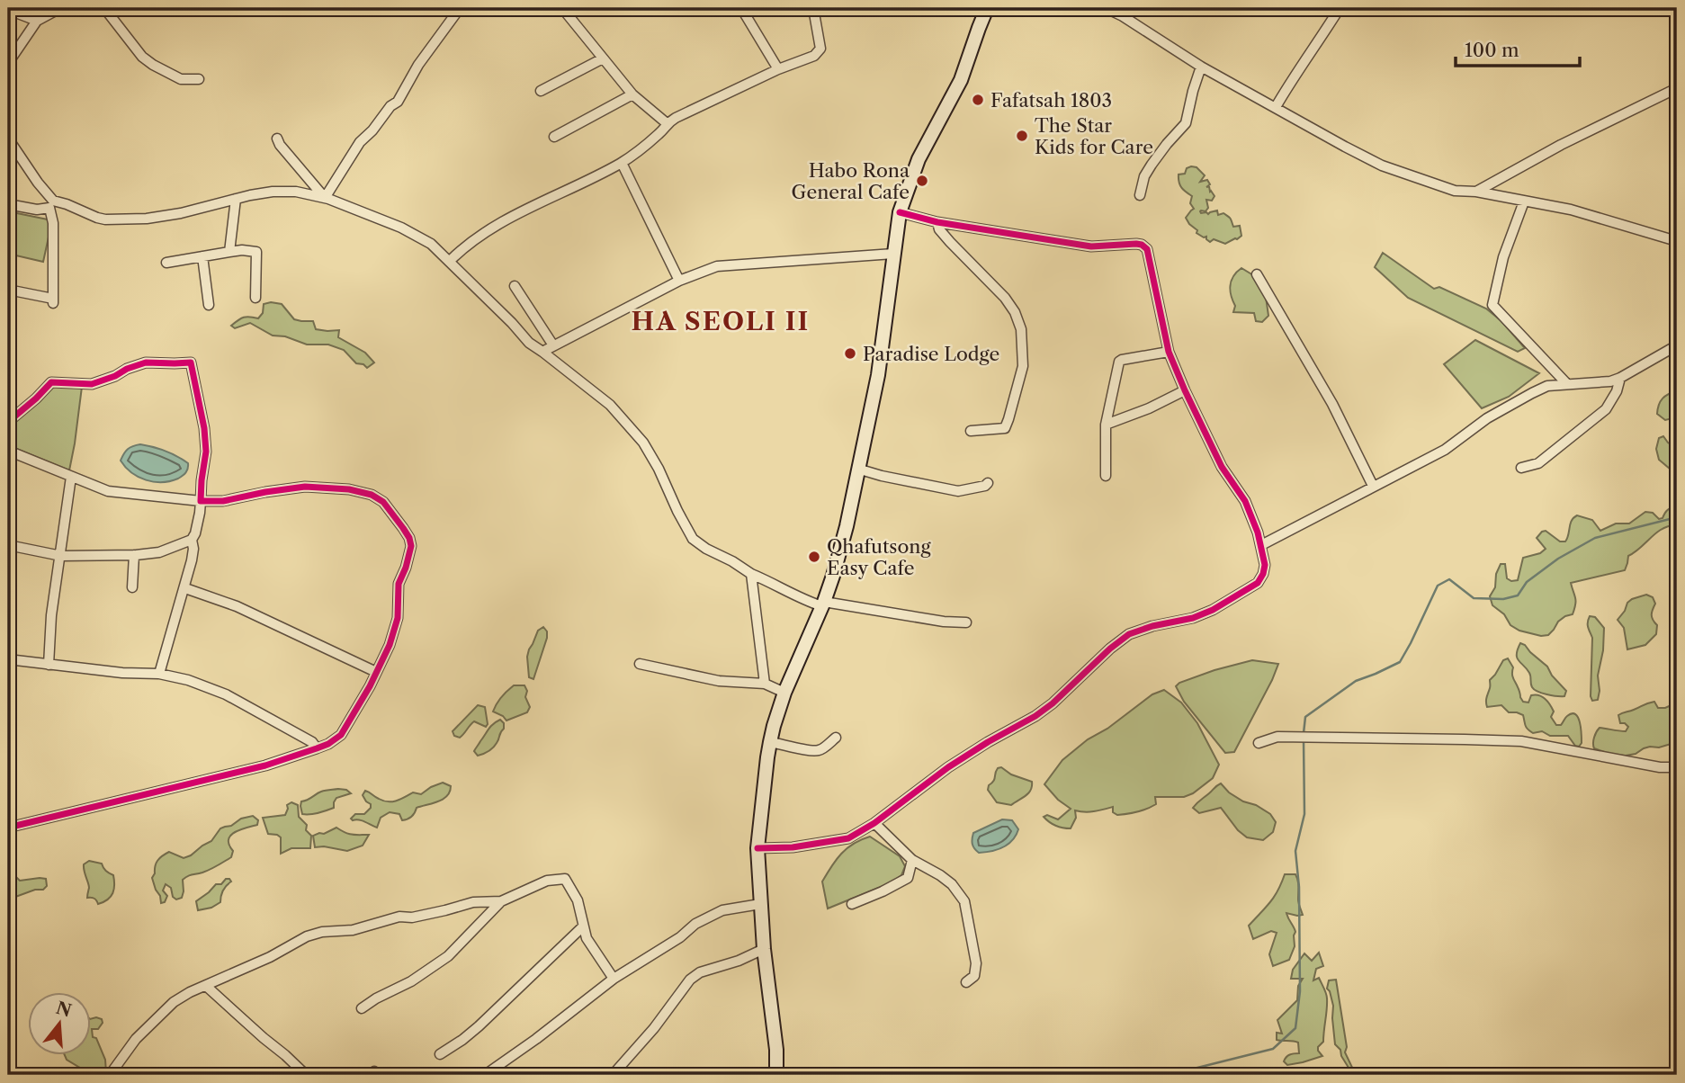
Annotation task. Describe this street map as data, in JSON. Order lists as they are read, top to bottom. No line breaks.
{"districts":["HA SEOLI II"],"places":["Fafatsah 1803","The Star Kids for Care","Habo Rona General Cafe","Paradise Lodge","Qhafutsong Easy Cafe"],"scale_bar":"100 m","north":"top"}
